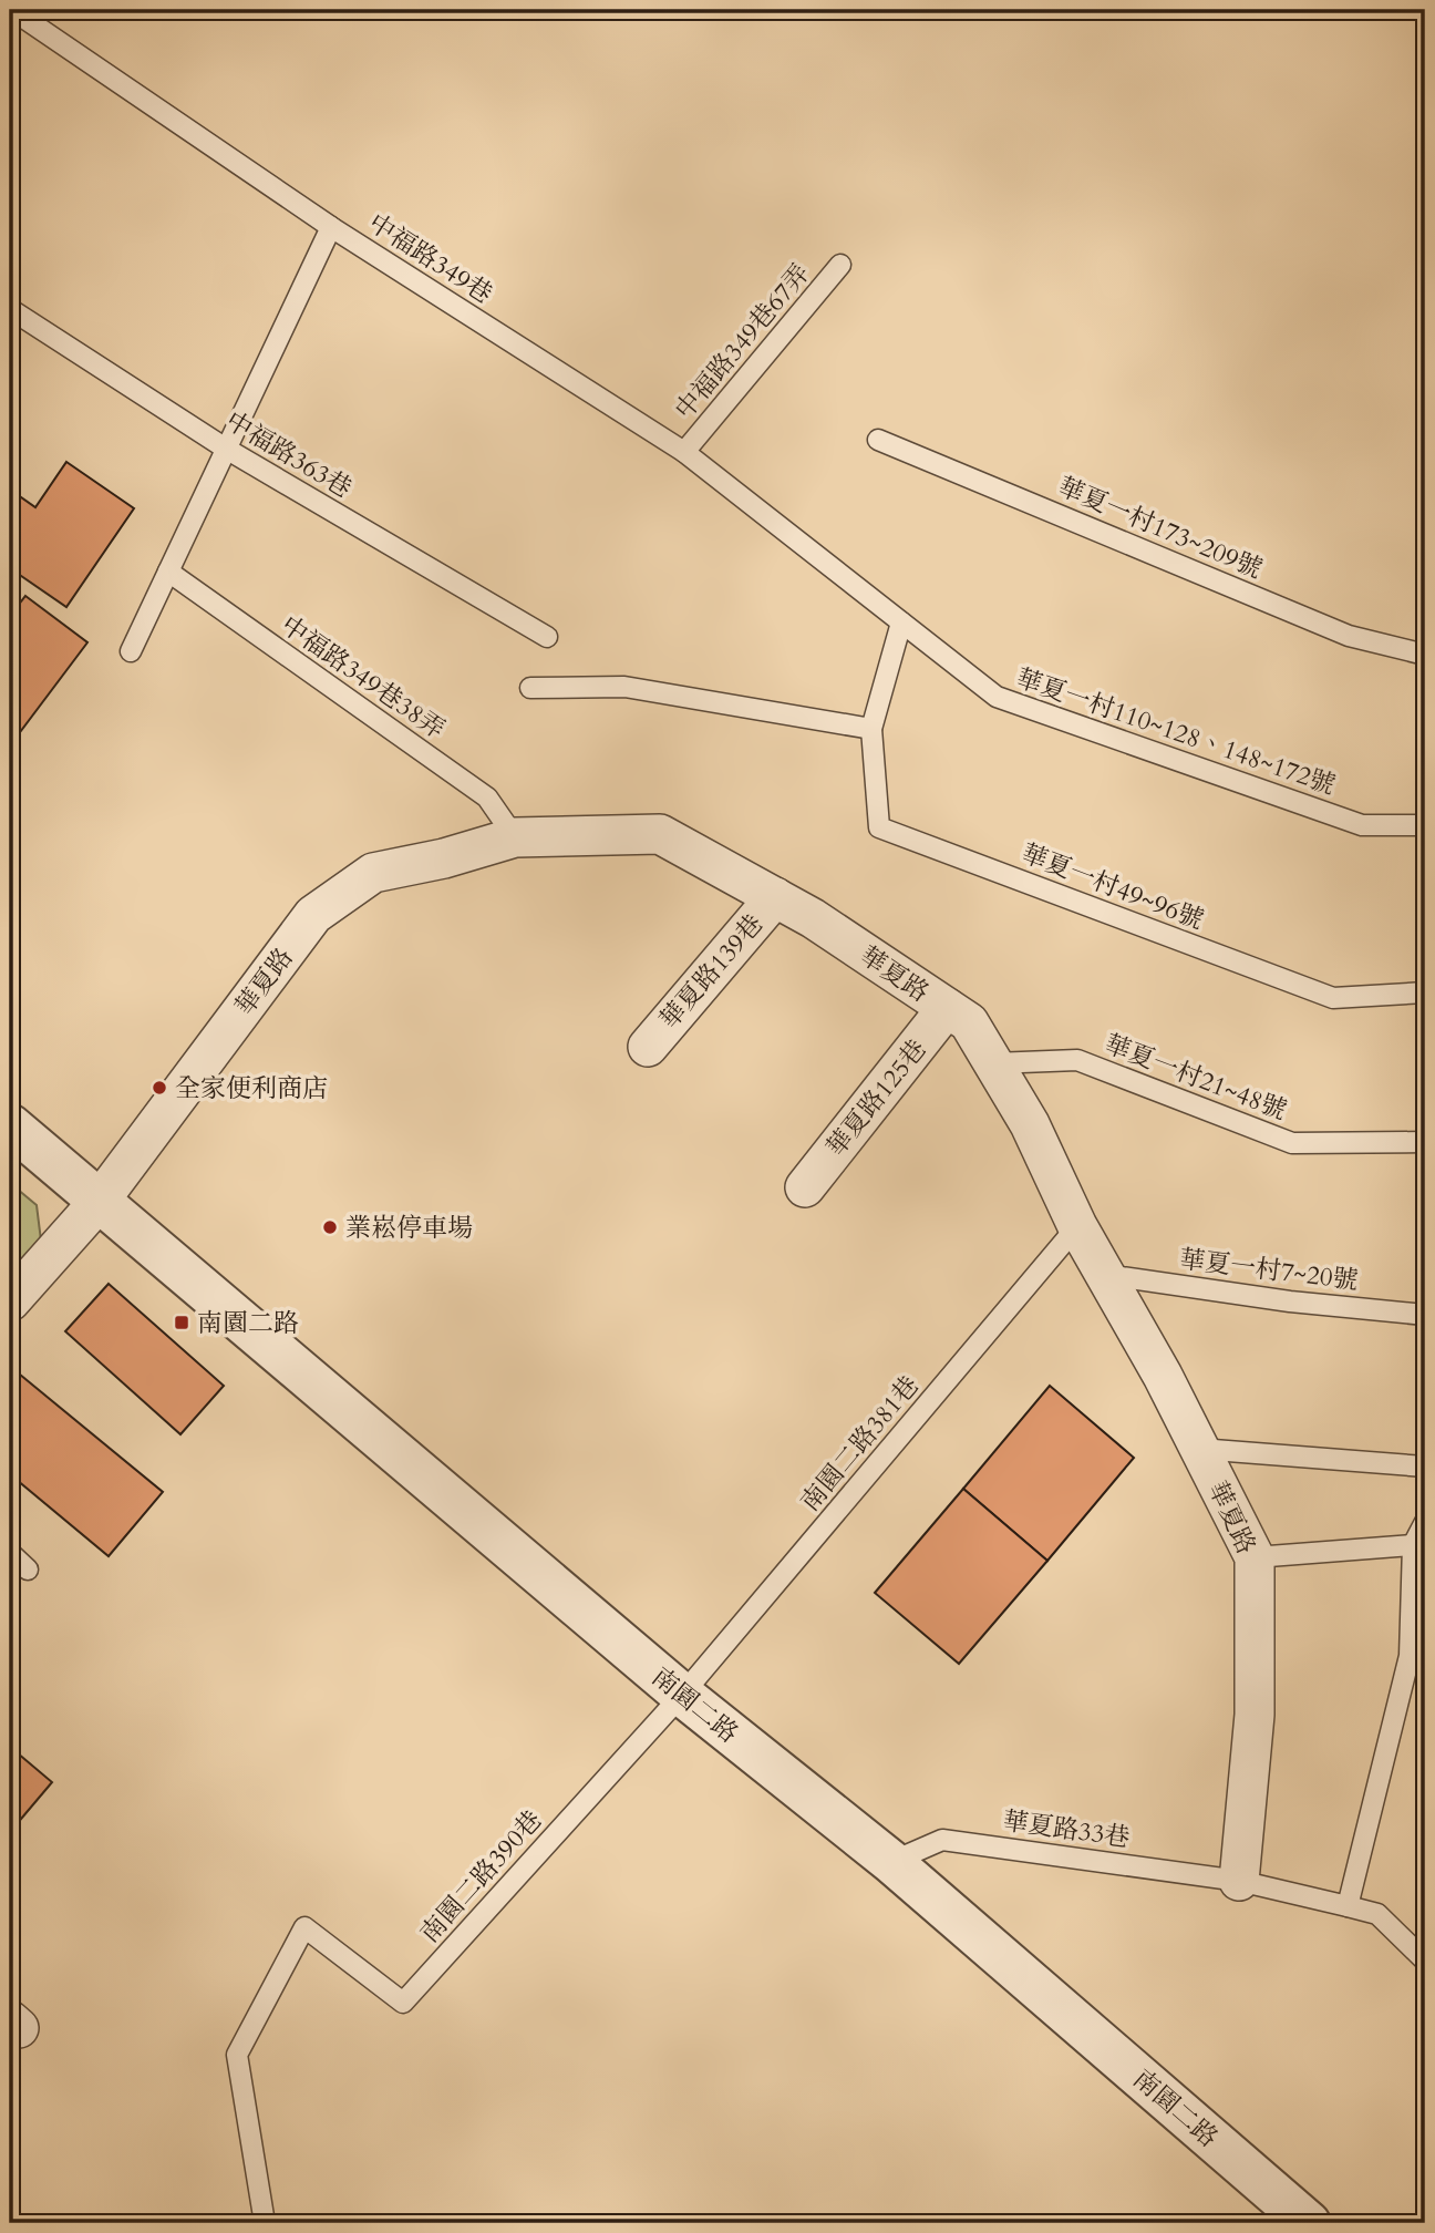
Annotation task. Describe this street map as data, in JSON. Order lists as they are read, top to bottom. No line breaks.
{"streets":{"street":["華夏路139巷","華夏路","華夏路125巷","南園二路"],"lane":["中福路349巷","中福路349巷67弄","中福路363巷","華夏一村173~209號","中福路349巷38弄","華夏一村110~128、148~172號","華夏一村49~96號","華夏一村21~48號","華夏一村7~20號","南園二路381巷","華夏路33巷","南園二路390巷"]},"crossings":[["中福路349巷","中福路349巷67弄"],["中福路349巷","華夏一村110~128、148~172號"],["中福路349巷38弄","華夏路"],["華夏路139巷","華夏路"],["華夏路","華夏一村21~48號"],["華夏路","華夏路125巷"],["華夏路","華夏一村7~20號"],["華夏路","南園二路381巷"],["華夏路","南園二路"],["華夏路","華夏路33巷"],["南園二路381巷","南園二路"],["南園二路381巷","南園二路390巷"],["南園二路","華夏路33巷"],["南園二路","南園二路390巷"]],"places":{"other":["全家便利商店","業崧停車場"],"transit":["南園二路"]}}
